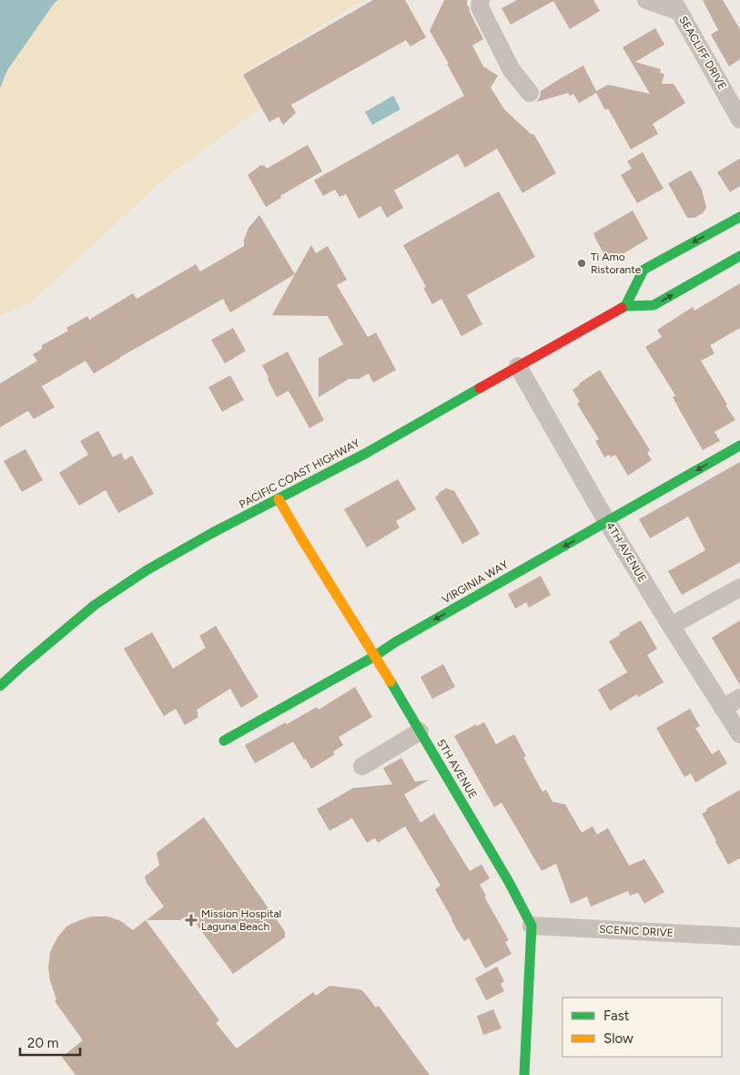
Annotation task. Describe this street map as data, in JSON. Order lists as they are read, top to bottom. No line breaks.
{"streets":{"main road":["PACIFIC COAST HIGHWAY","VIRGINIA WAY","5TH AVENUE"],"street":["SEACLIFF DRIVE","4TH AVENUE","SCENIC DRIVE"]},"crossings":[["PACIFIC COAST HIGHWAY","4TH AVENUE"],["PACIFIC COAST HIGHWAY","5TH AVENUE"],["4TH AVENUE","VIRGINIA WAY"],["VIRGINIA WAY","5TH AVENUE"],["5TH AVENUE","SCENIC DRIVE"]],"one_way":["VIRGINIA WAY"],"places":{"other":["Ti Amo Ristorante"],"health":["Mission Hospital Laguna Beach"]},"legend":["Fast","Slow"],"scale_bar":"20 m"}
